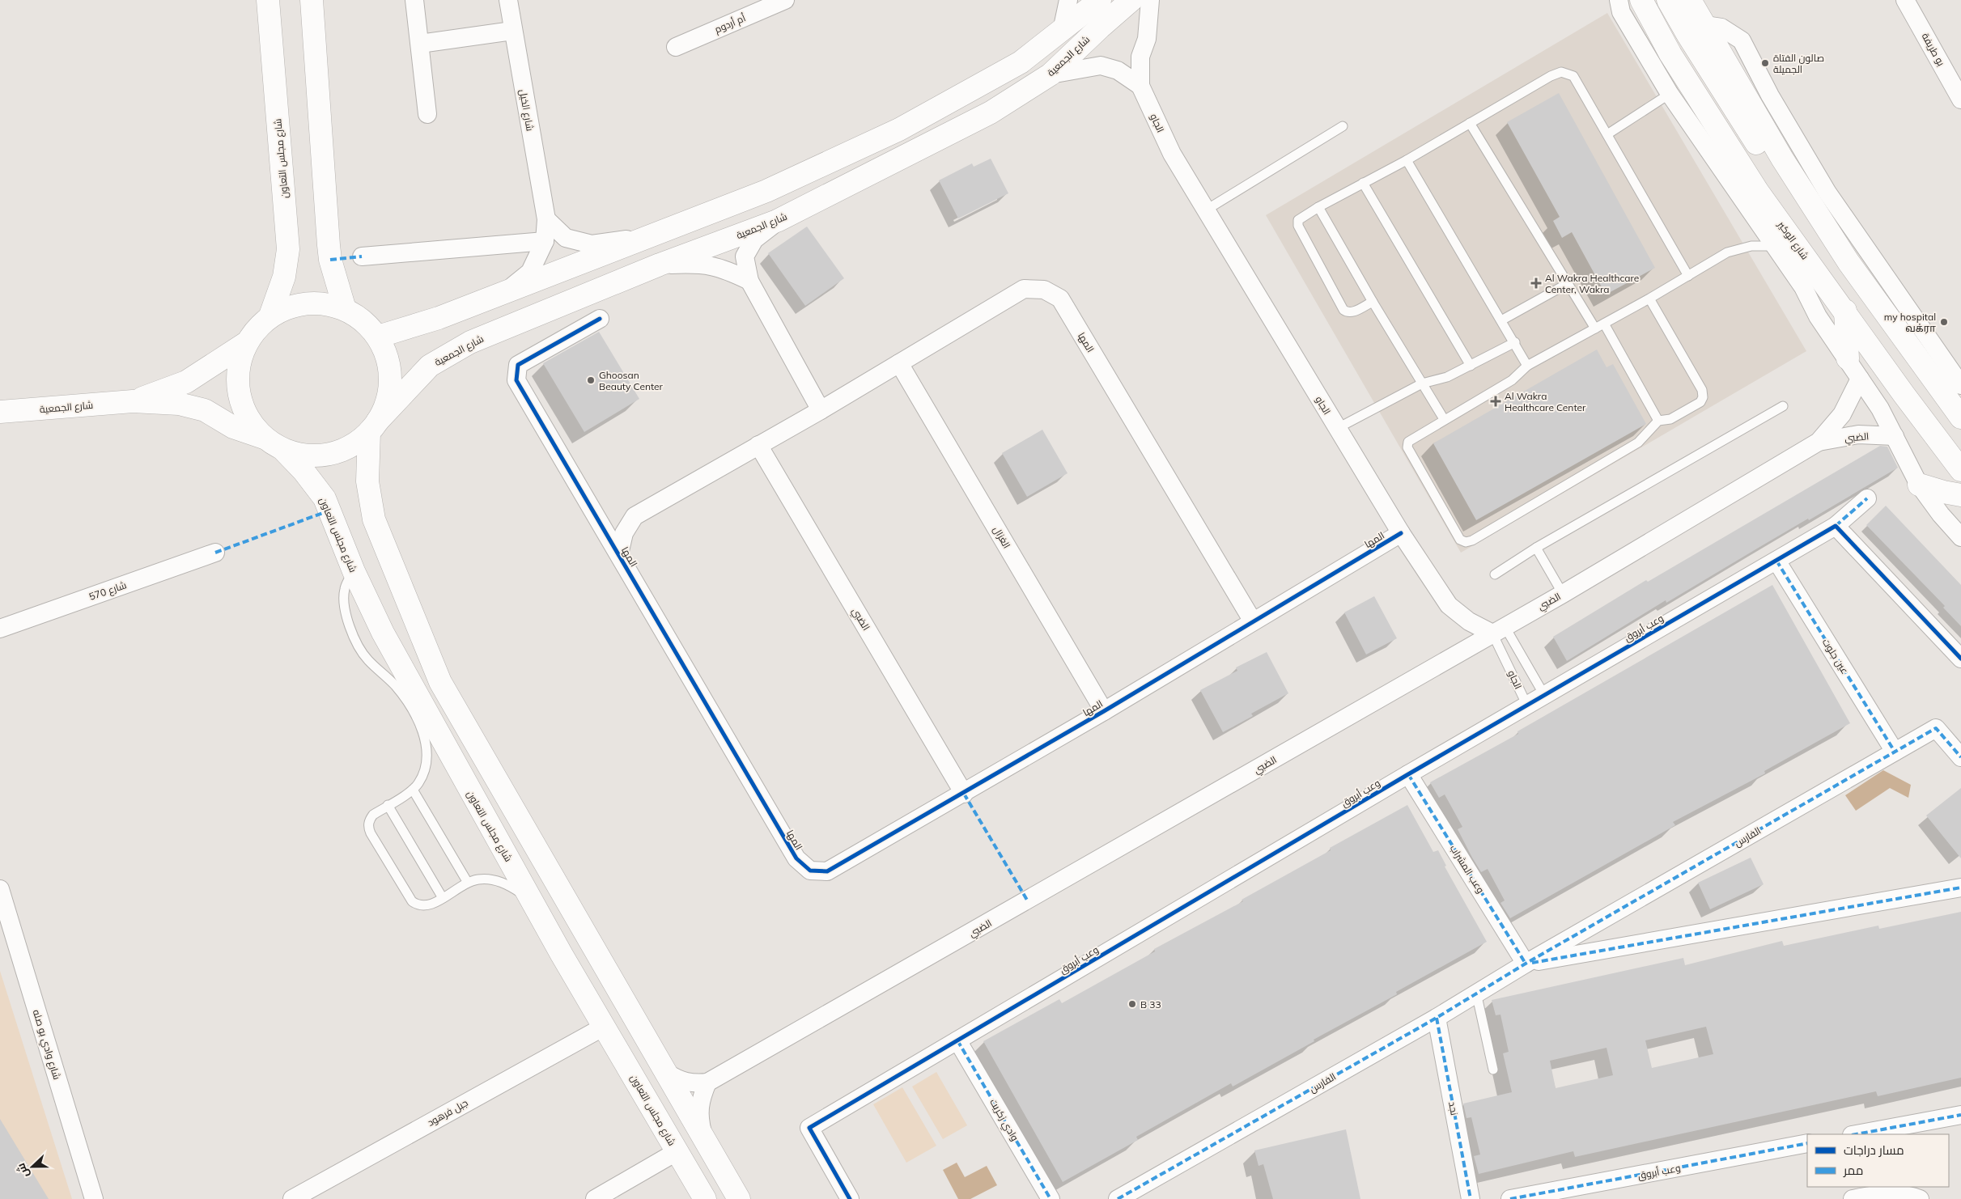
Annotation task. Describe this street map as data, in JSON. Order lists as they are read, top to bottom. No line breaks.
{"streets":{"main road":["شارع الجمعية","شارع مجلس التعاون","شارع الوكير"],"street":["أم أردوم","بو طريفة","شارع الخيل","الجاو","المها","الضبي","الغزال","شارع 570","وعب أبروق","عين جلوت","الفارس","وعب المشراب","شارع وادي بو صله","نجد","جبل فرهود","وادي زكريت"]},"crossings":[["شارع الجمعية","شارع مجلس التعاون"],["الجاو","المها"],["الجاو","الضبي"],["الجاو","وعب أبروق"],["شارع مجلس التعاون","جبل فرهود"],["المها","الضبي"],["المها","الغزال"],["وعب أبروق","عين جلوت"],["وعب أبروق","وعب المشراب"],["وعب أبروق","وادي زكريت"],["عين جلوت","الفارس"],["الفارس","وعب المشراب"],["الفارس","نجد"]],"places":{"other":["صالون الفتاة الجميلة","my hospital வக்ரா","Ghoosan Beauty Center","B 33"],"health":["Al Wakra Healthcare Center, Wakra","Al Wakra Healthcare Center"]},"legend":["مسار دراجات","ممر"],"north":"left"}
